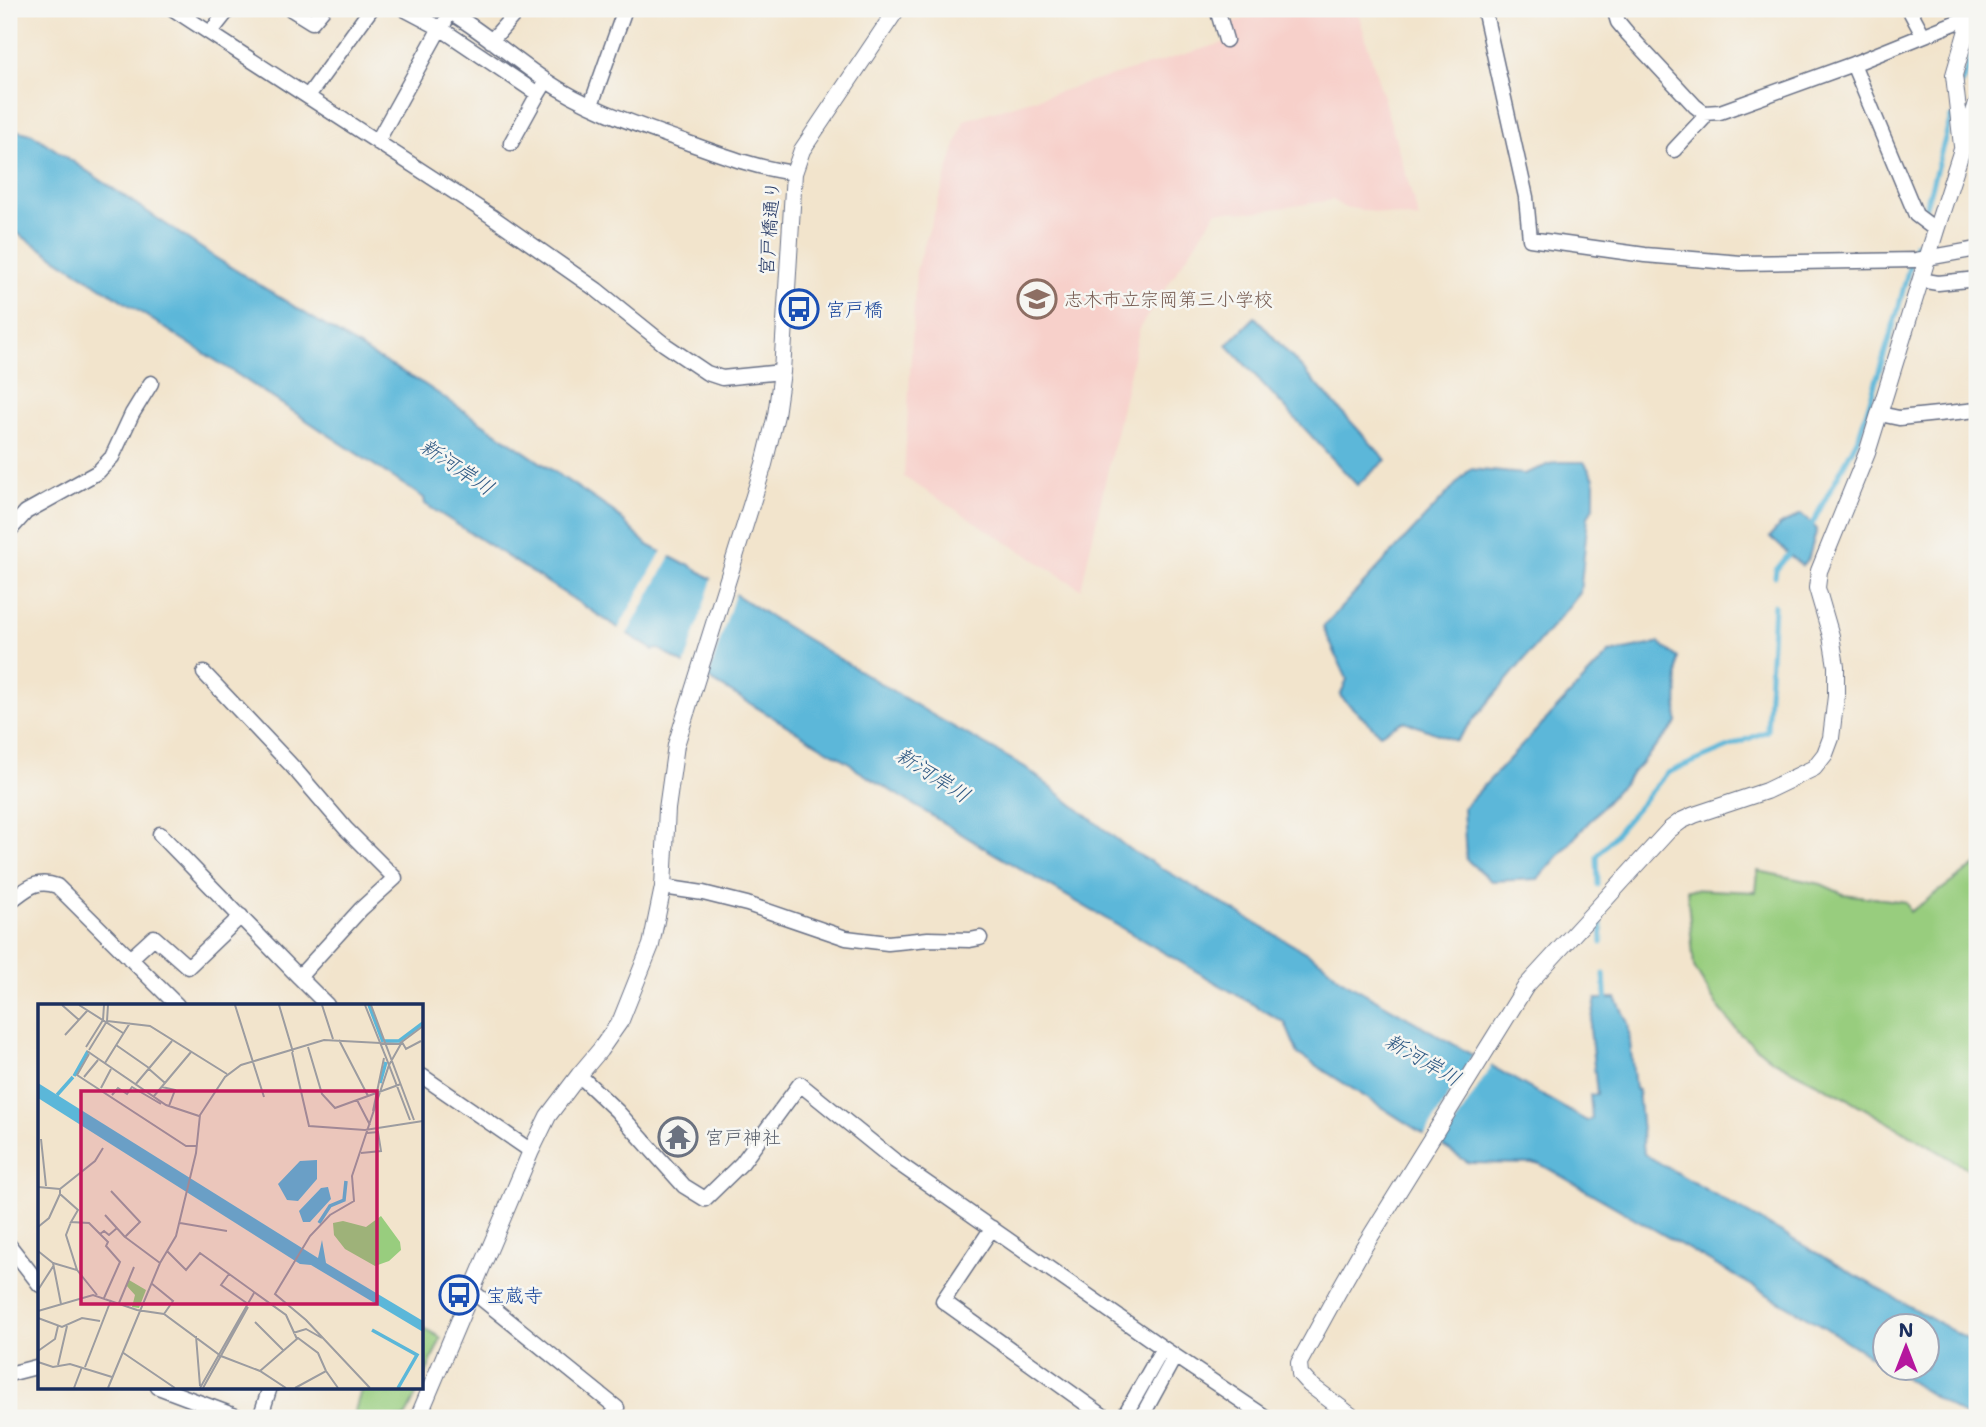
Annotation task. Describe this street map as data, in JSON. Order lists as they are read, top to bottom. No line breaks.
{"streets":{"street":["宮戸橋通り"]},"water":["新河岸川"],"places":{"school or university":["志木市立宗岡第三小学校"],"bus stop":["宮戸橋","宝蔵寺"],"temple":["宮戸神社"]},"north":"top"}
